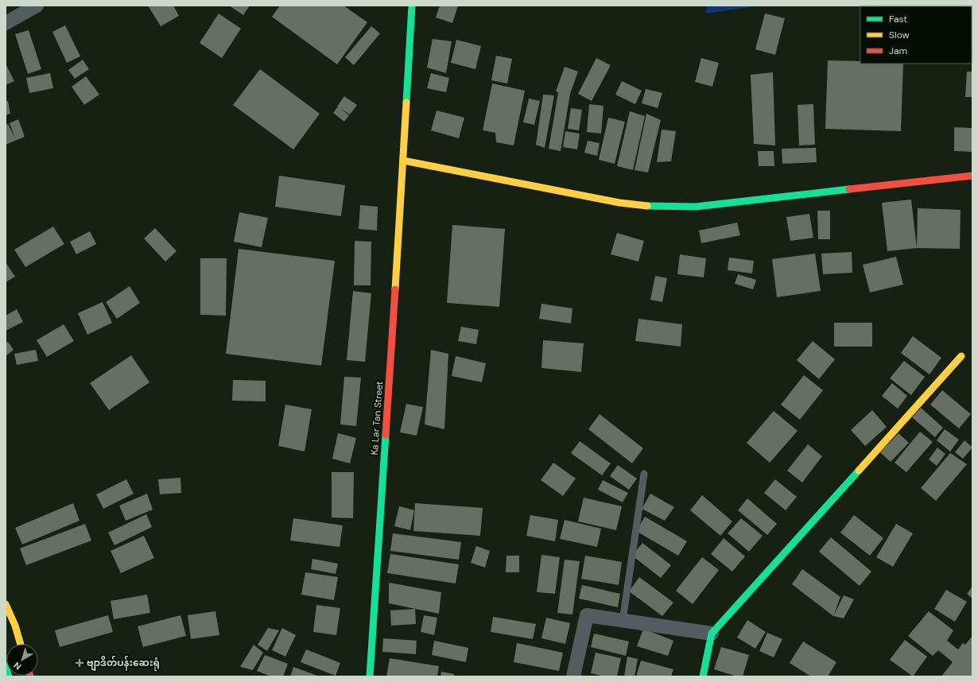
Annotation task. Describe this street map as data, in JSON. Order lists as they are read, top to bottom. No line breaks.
{"streets":{"street":["Ka Lar Tan Street"]},"places":{"health":["ဗျာဒိတ်ပန်းဆေးရုံ"]},"legend":["Fast","Slow","Jam"],"north":"bottom left"}
